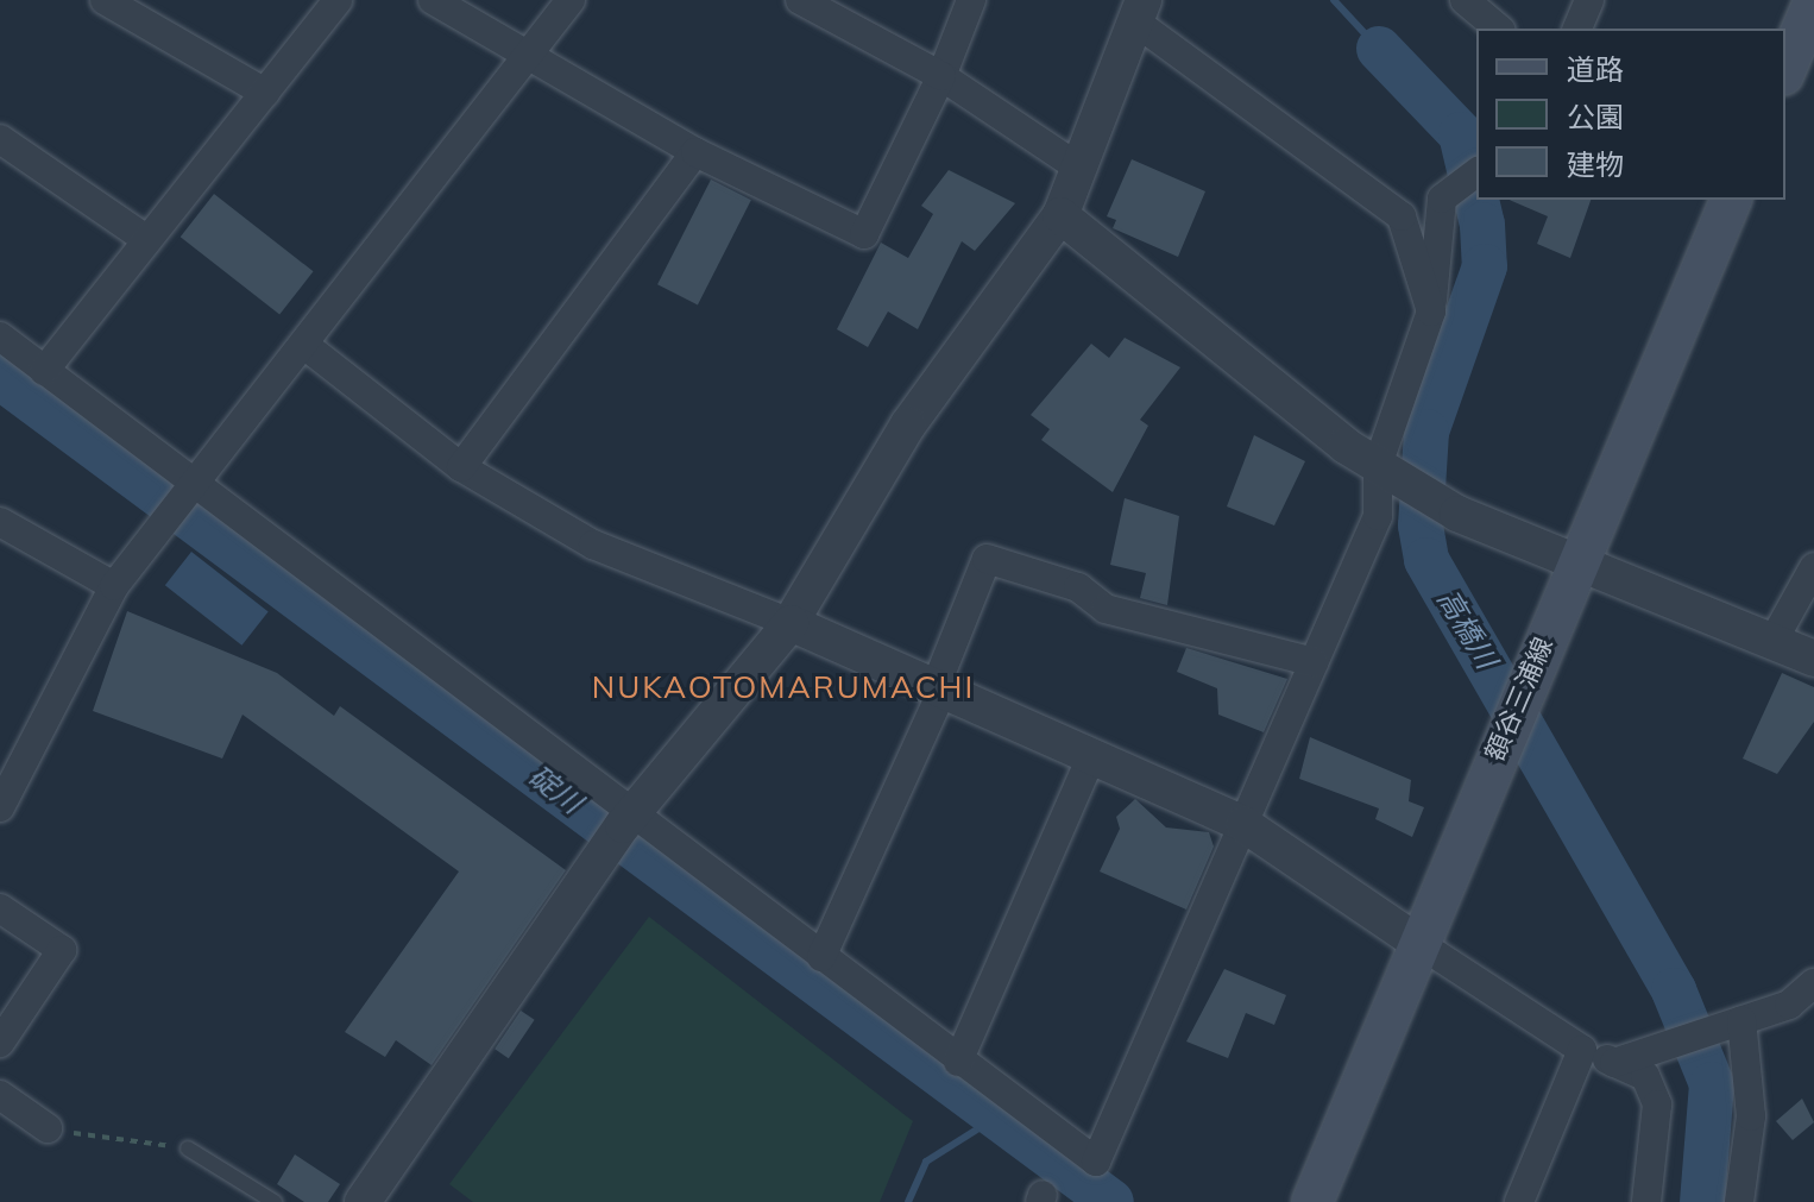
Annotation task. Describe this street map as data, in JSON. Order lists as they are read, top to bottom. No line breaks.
{"streets":{"main road":["額谷三浦線"]},"districts":["NUKAOTOMARUMACHI"],"water":["高橋川","碇川"],"legend":["道路","公園","建物"]}
